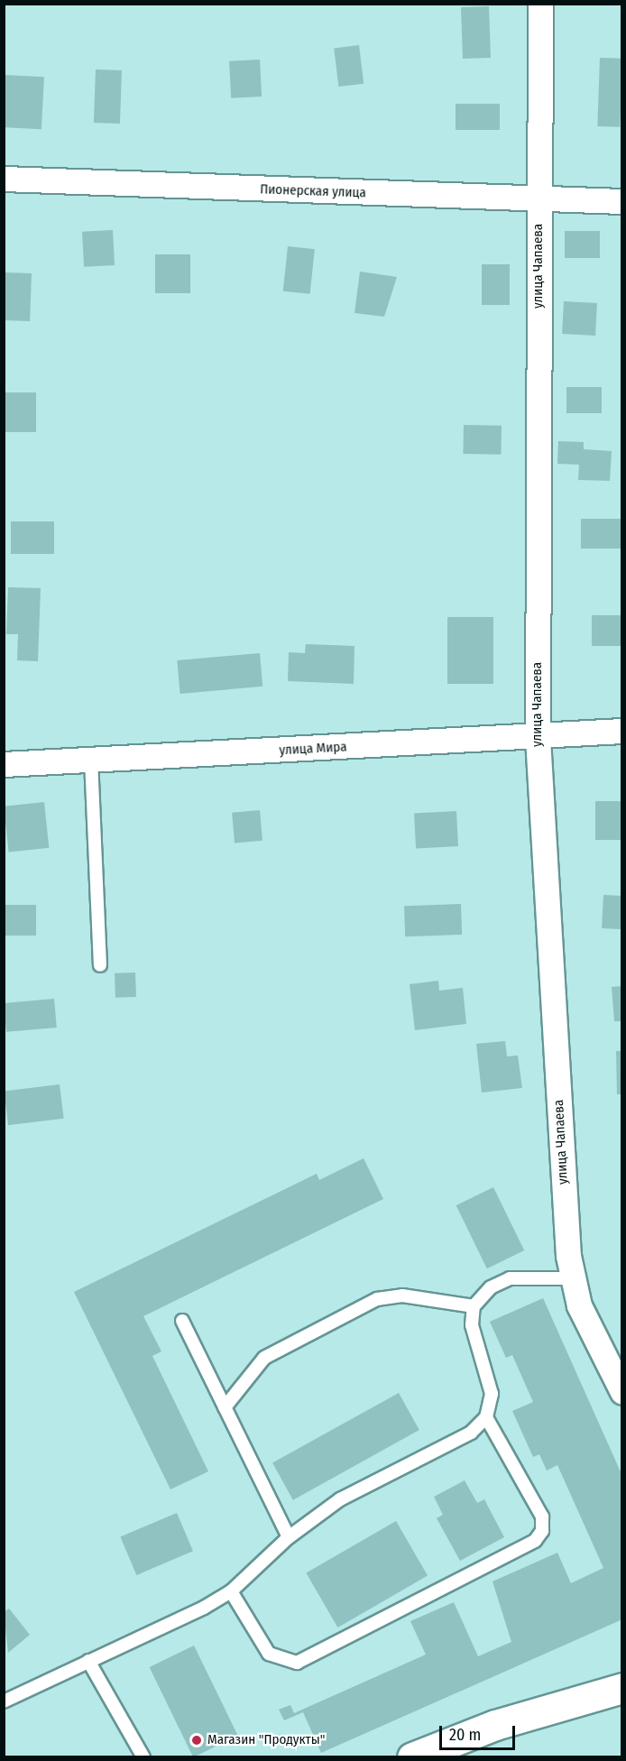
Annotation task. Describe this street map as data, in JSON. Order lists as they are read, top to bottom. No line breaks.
{"streets":{"street":["Пионерская улица","улица Чапаева","улица Мира"]},"crossings":[["Пионерская улица","улица Чапаева"],["улица Чапаева","улица Мира"]],"places":["Магазин \"Продукты\""],"scale_bar":"20 m"}
